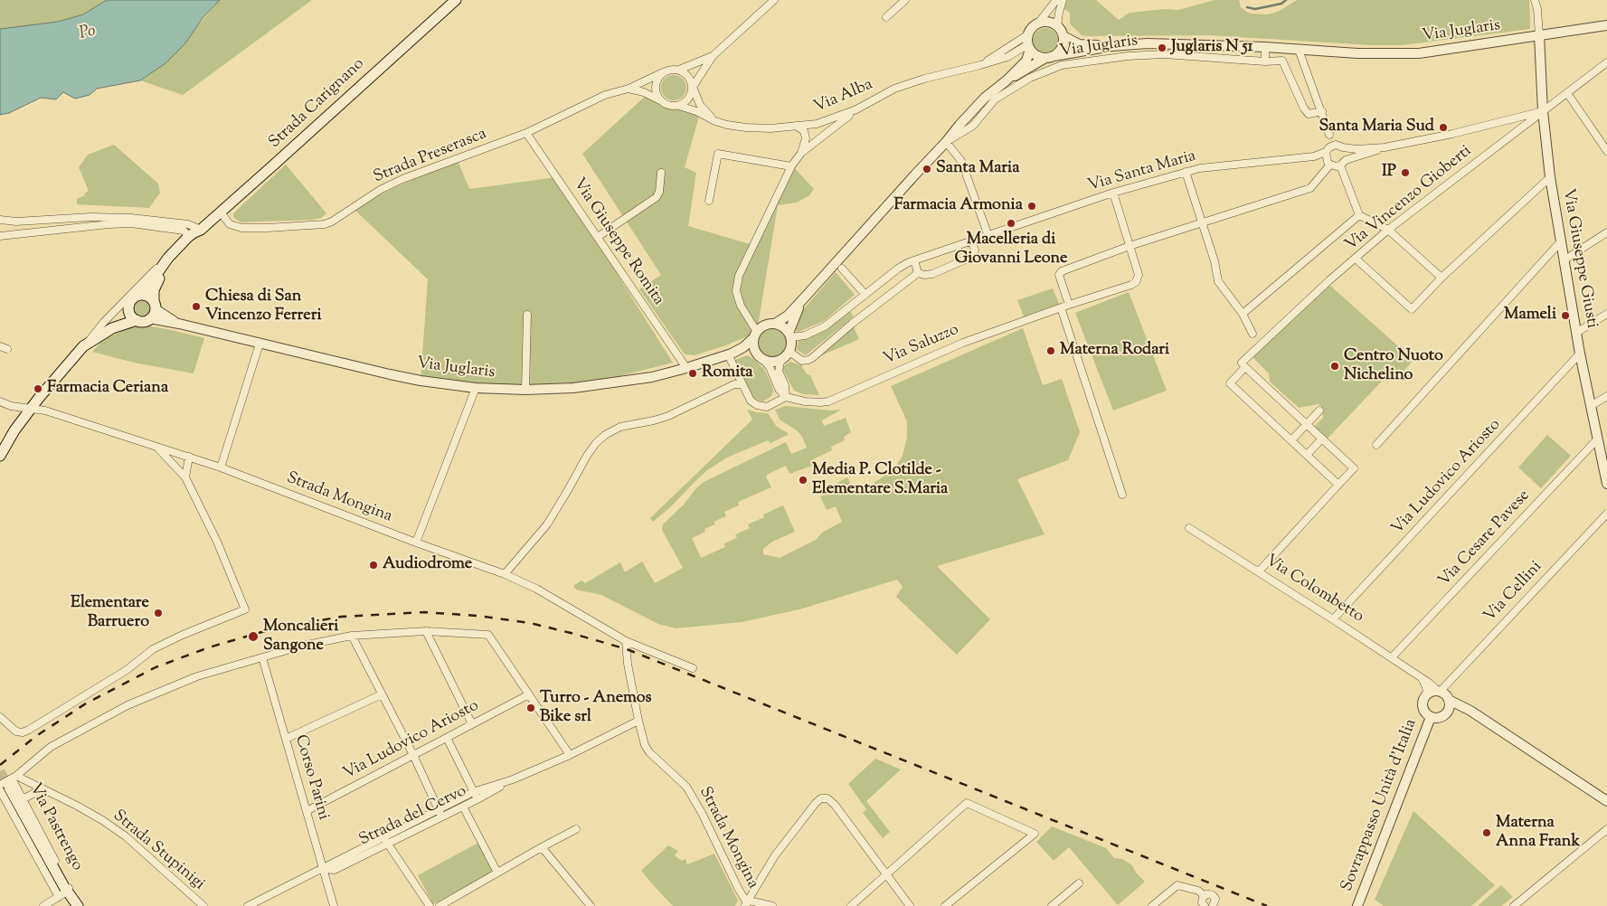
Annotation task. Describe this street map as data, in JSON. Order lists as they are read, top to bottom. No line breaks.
{"streets":{"main road":["Strada Carignano","Via Pastrengo"],"street":["Via Juglaris","Via Alba","Strada Preserasca","Via Santa Maria","Via Vincenzo Gioberti","Via Giuseppe Romita","Via Giuseppe Giusti","Via Saluzzo","Via Ludovico Ariosto","Strada Mongina","Via Cesare Pavese","Via Colombetto","Via Cellini","Corso Parini","Sovrappasso Unità d'Italia","Strada del Cervo","Strada Stupinigi"]},"crossings":[["Via Juglaris","Via Alba"],["Via Juglaris","Strada Carignano"],["Via Juglaris","Via Santa Maria"],["Via Juglaris","Via Giuseppe Romita"],["Via Juglaris","Via Giuseppe Giusti"],["Via Alba","Strada Preserasca"],["Strada Carignano","Strada Preserasca"],["Strada Carignano","Strada Mongina"],["Strada Preserasca","Via Giuseppe Romita"],["Via Santa Maria","Via Vincenzo Gioberti"],["Via Santa Maria","Via Giuseppe Giusti"],["Via Santa Maria","Via Saluzzo"],["Via Vincenzo Gioberti","Via Giuseppe Giusti"],["Via Giuseppe Giusti","Via Ludovico Ariosto"],["Via Giuseppe Giusti","Via Cesare Pavese"],["Via Ludovico Ariosto","Via Colombetto"],["Via Ludovico Ariosto","Corso Parini"],["Strada Mongina","Strada del Cervo"],["Via Cesare Pavese","Via Colombetto"],["Via Colombetto","Via Cellini"],["Via Colombetto","Sovrappasso Unità d'Italia"],["Via Cellini","Sovrappasso Unità d'Italia"],["Corso Parini","Strada del Cervo"],["Via Pastrengo","Strada Stupinigi"]],"water":["Po"],"places":["Juglaris N 51","Santa Maria Sud","Santa Maria","IP","Farmacia Armonia","Macelleria di Giovanni Leone","Chiesa di San Vincenzo Ferreri","Mameli","Materna Rodari","Centro Nuoto Nichelino","Romita","Farmacia Ceriana","Media P. Clotilde - Elementare S.Maria","Audiodrome","Elementare Barruero","Moncalieri Sangone","Turro - Anemos Bike srl","Materna Anna Frank"]}
